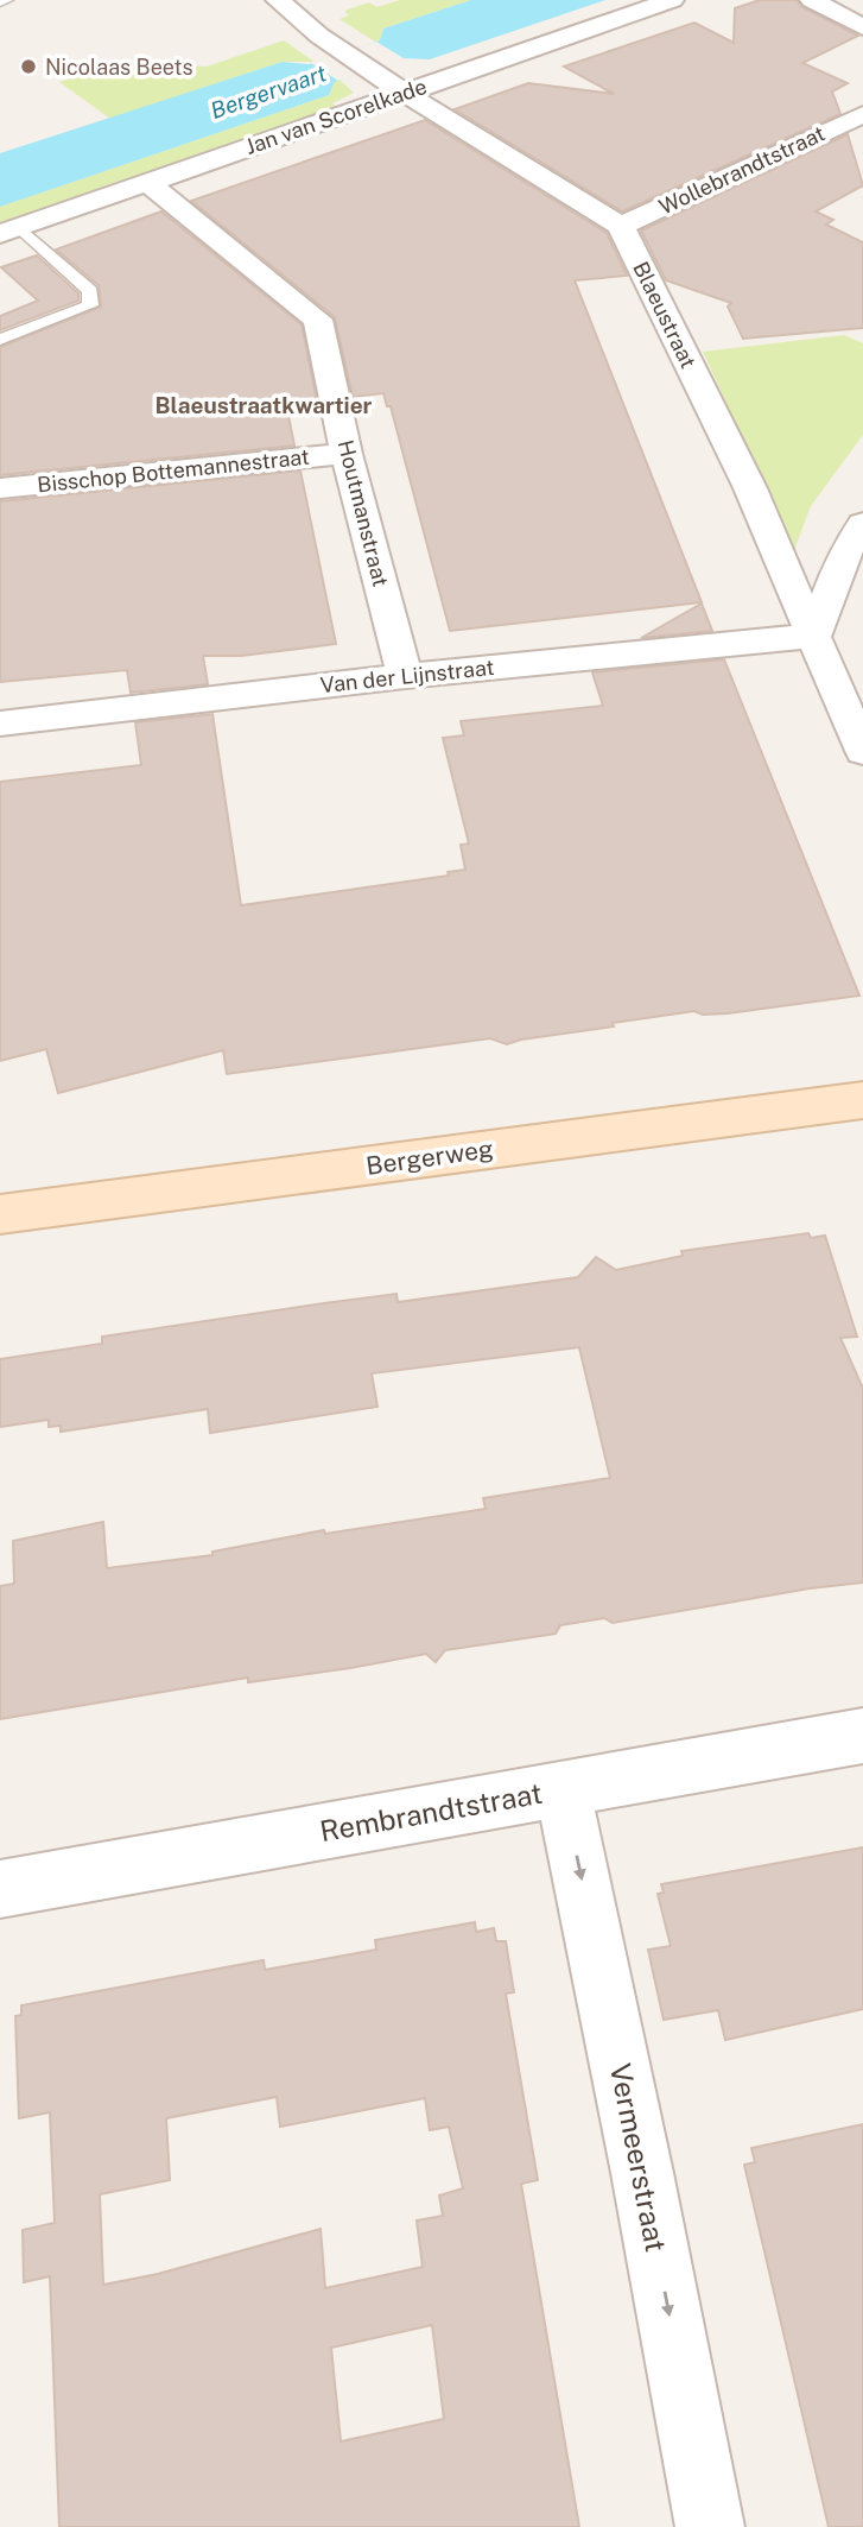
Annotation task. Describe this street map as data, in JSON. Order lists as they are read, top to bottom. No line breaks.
{"streets":{"main road":["Bergerweg"],"street":["Jan van Scorelkade","Wollebrandtstraat","Blaeustraat","Bisschop Bottemannestraat","Houtmanstraat","Van der Lijnstraat","Rembrandtstraat","Vermeerstraat"]},"crossings":[["Jan van Scorelkade","Houtmanstraat"],["Wollebrandtstraat","Blaeustraat"],["Blaeustraat","Van der Lijnstraat"],["Bisschop Bottemannestraat","Houtmanstraat"],["Houtmanstraat","Van der Lijnstraat"],["Rembrandtstraat","Vermeerstraat"]],"one_way":["Vermeerstraat"],"districts":["Blaeustraatkwartier"],"water":["Bergervaart"],"places":["Nicolaas Beets"]}
